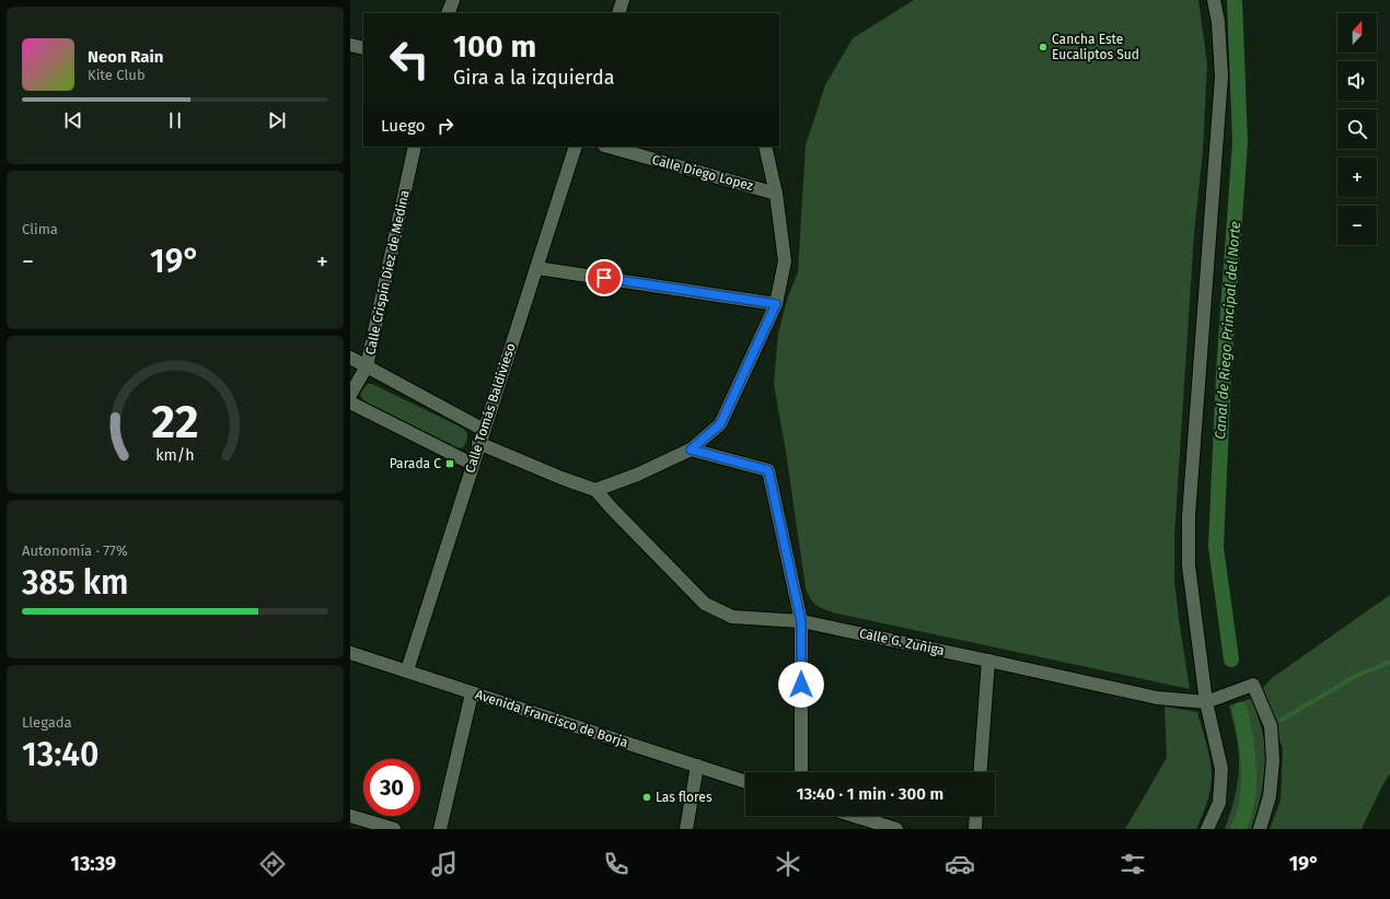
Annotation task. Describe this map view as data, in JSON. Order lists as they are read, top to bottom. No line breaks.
{"streets":{"street":["Calle Diego Lopez","Calle Crispín Díez de Medina","Calle Tomás Baldivieso","Calle G. Zuñiga","Avenida Francisco de Borja"]},"crossings":[["Calle Tomás Baldivieso","Avenida Francisco de Borja"]],"water":["Canal de Riego Principal del Norte"],"places":{"other":["Cancha Este Eucaliptos Sud","Las flores"],"transit":["Parada C"]},"north":"top","page":{"map_buttons":["+","−"],"turn":["100 m","Gira a la izquierda"],"song":["Neon Rain","Kite Club"],"then":"Luego","tile":["Clima",["Autonomía · 77%","385 km"],["Llegada","13:40"]],"heat":["−","19°","+"],"limit":"30","trip":"13:40 · 1 min · 300 m","tabs":["13:39","19°"],"gauge":["22","km/h"]}}
